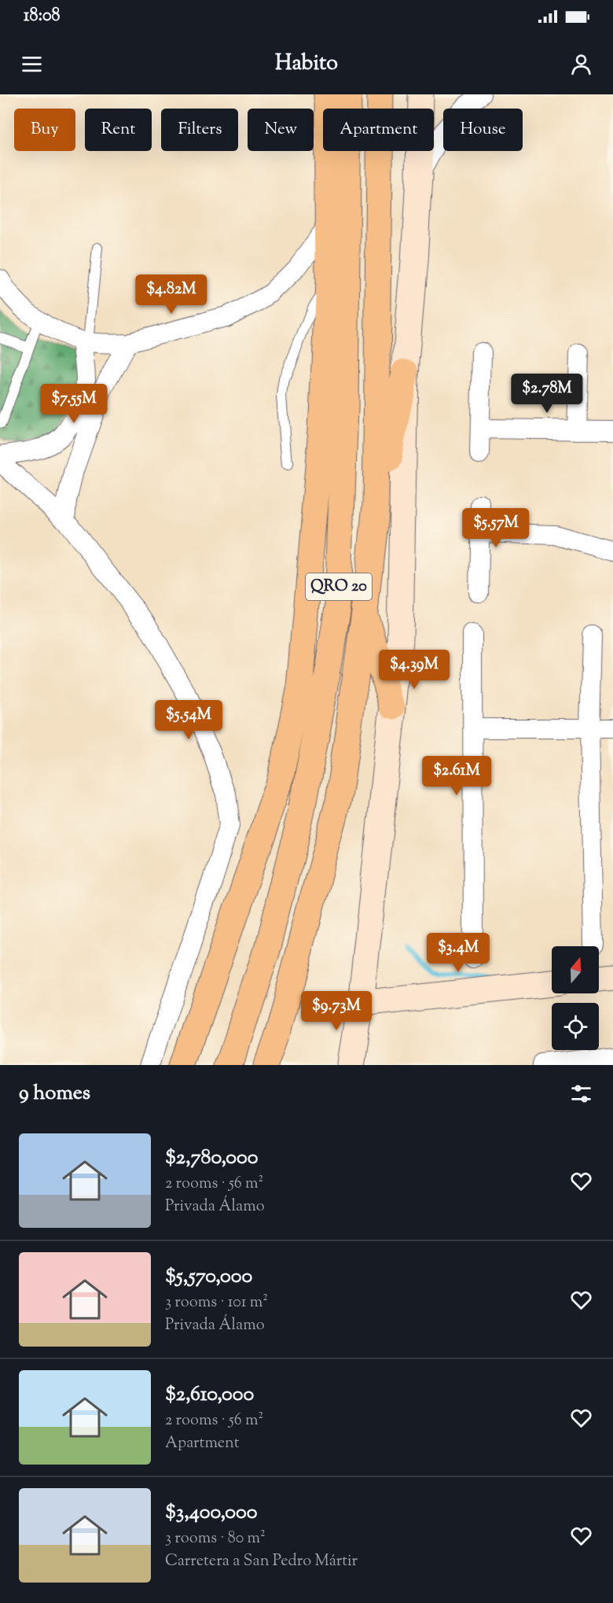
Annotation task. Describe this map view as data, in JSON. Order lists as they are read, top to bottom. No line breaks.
{"streets":{"highway":["QRO 20"]},"north":"top","page":{"status":"18:08","header":"Habito","chip":["Buy","Rent","Filters","New","Apartment","House"],"price":["$4.82M","$2.78M","$7.55M","$5.57M","$4.39M","$5.54M","$2.61M","$3.4M","$9.73M"],"heading":"9 homes","list":[{"name":"$2,780,000","note":"2 rooms · 56 m² · Privada Álamo"},{"name":"$5,570,000","note":"3 rooms · 101 m² · Privada Álamo"},{"name":"$2,610,000","note":"2 rooms · 56 m² · Apartment"},{"name":"$3,400,000","note":"3 rooms · 80 m² · Carretera a San Pedro Mártir"}]}}
